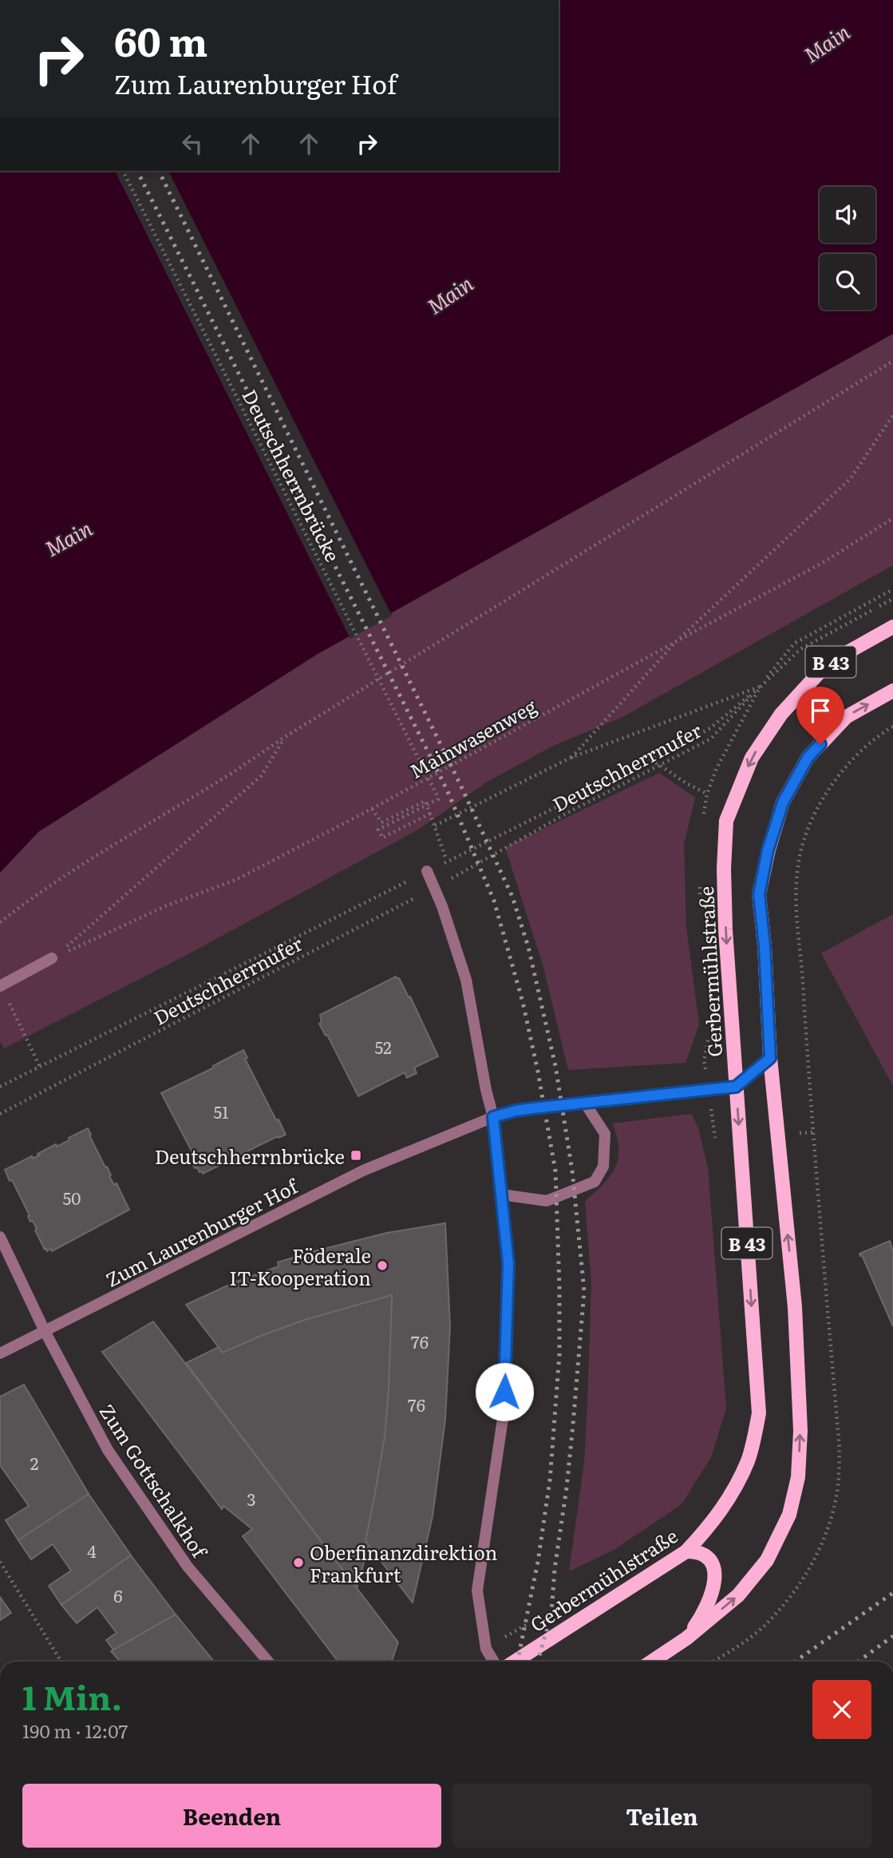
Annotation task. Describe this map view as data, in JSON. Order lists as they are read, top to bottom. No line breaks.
{"streets":{"main road":["B 43","Gerbermühlstraße"],"street":["Zum Laurenburger Hof","Zum Gottschalkhof"],"path":["Deutschherrnbrücke","Mainwasenweg","Deutschherrnufer"]},"crossings":[["Gerbermühlstraße","Zum Laurenburger Hof"],["Zum Laurenburger Hof","Zum Gottschalkhof"]],"water":["Main"],"places":{"transit":["Deutschherrnbrücke"],"other":["Föderale IT-Kooperation","Oberfinanzdirektion Frankfurt"]},"house_numbers":["52","51","50","76","76","2","3","4","6"],"page":{"turn":["60 m","Zum Laurenburger Hof"],"heading":["1 Min.","190 m · 12:07"],"buttons":["Beenden","Teilen"]}}
